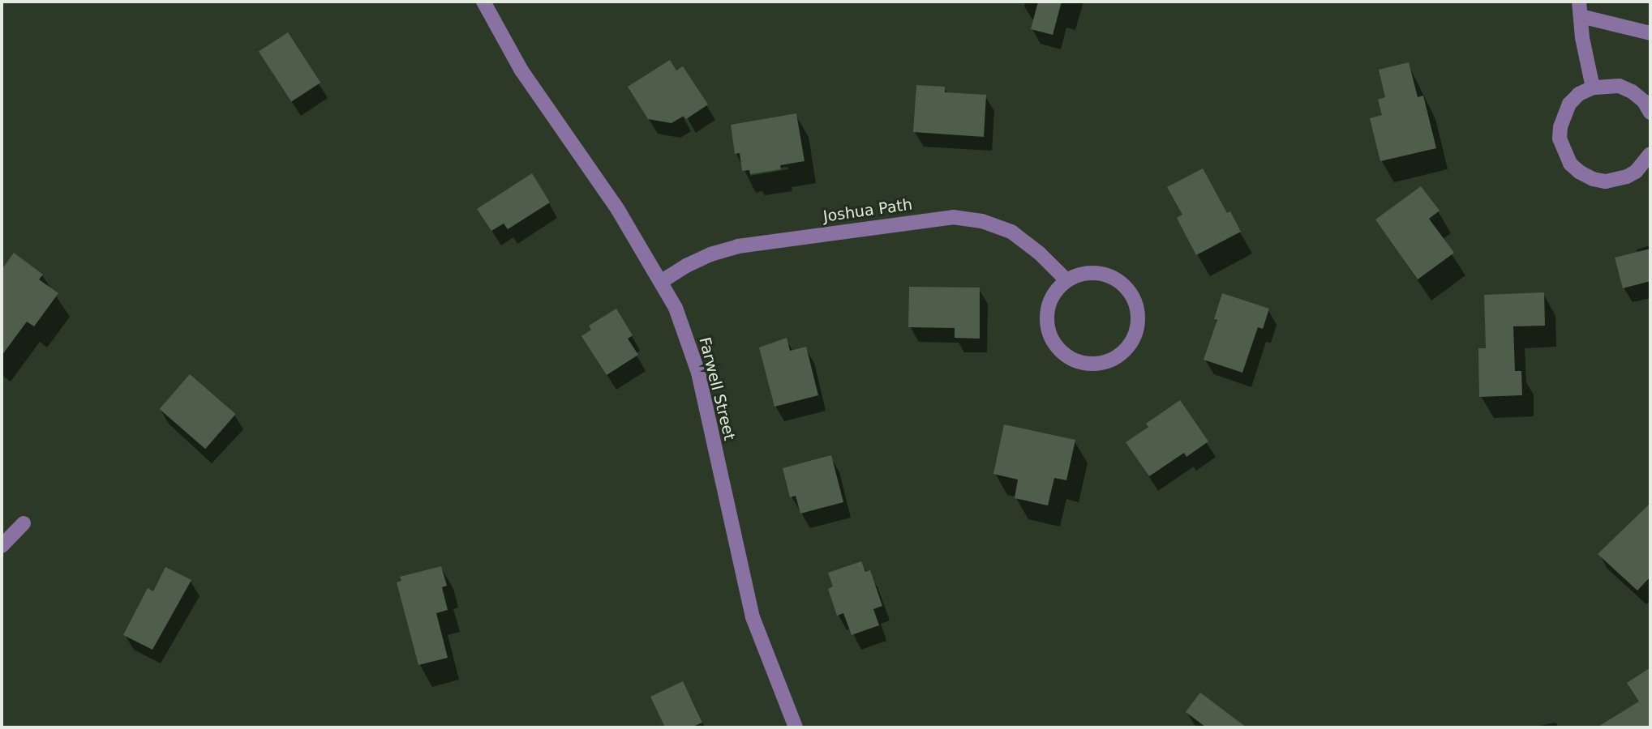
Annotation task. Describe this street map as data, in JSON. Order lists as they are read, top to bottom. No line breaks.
{"streets":{"street":["Joshua Path","Farwell Street"]},"crossings":[["Joshua Path","Farwell Street"]]}
